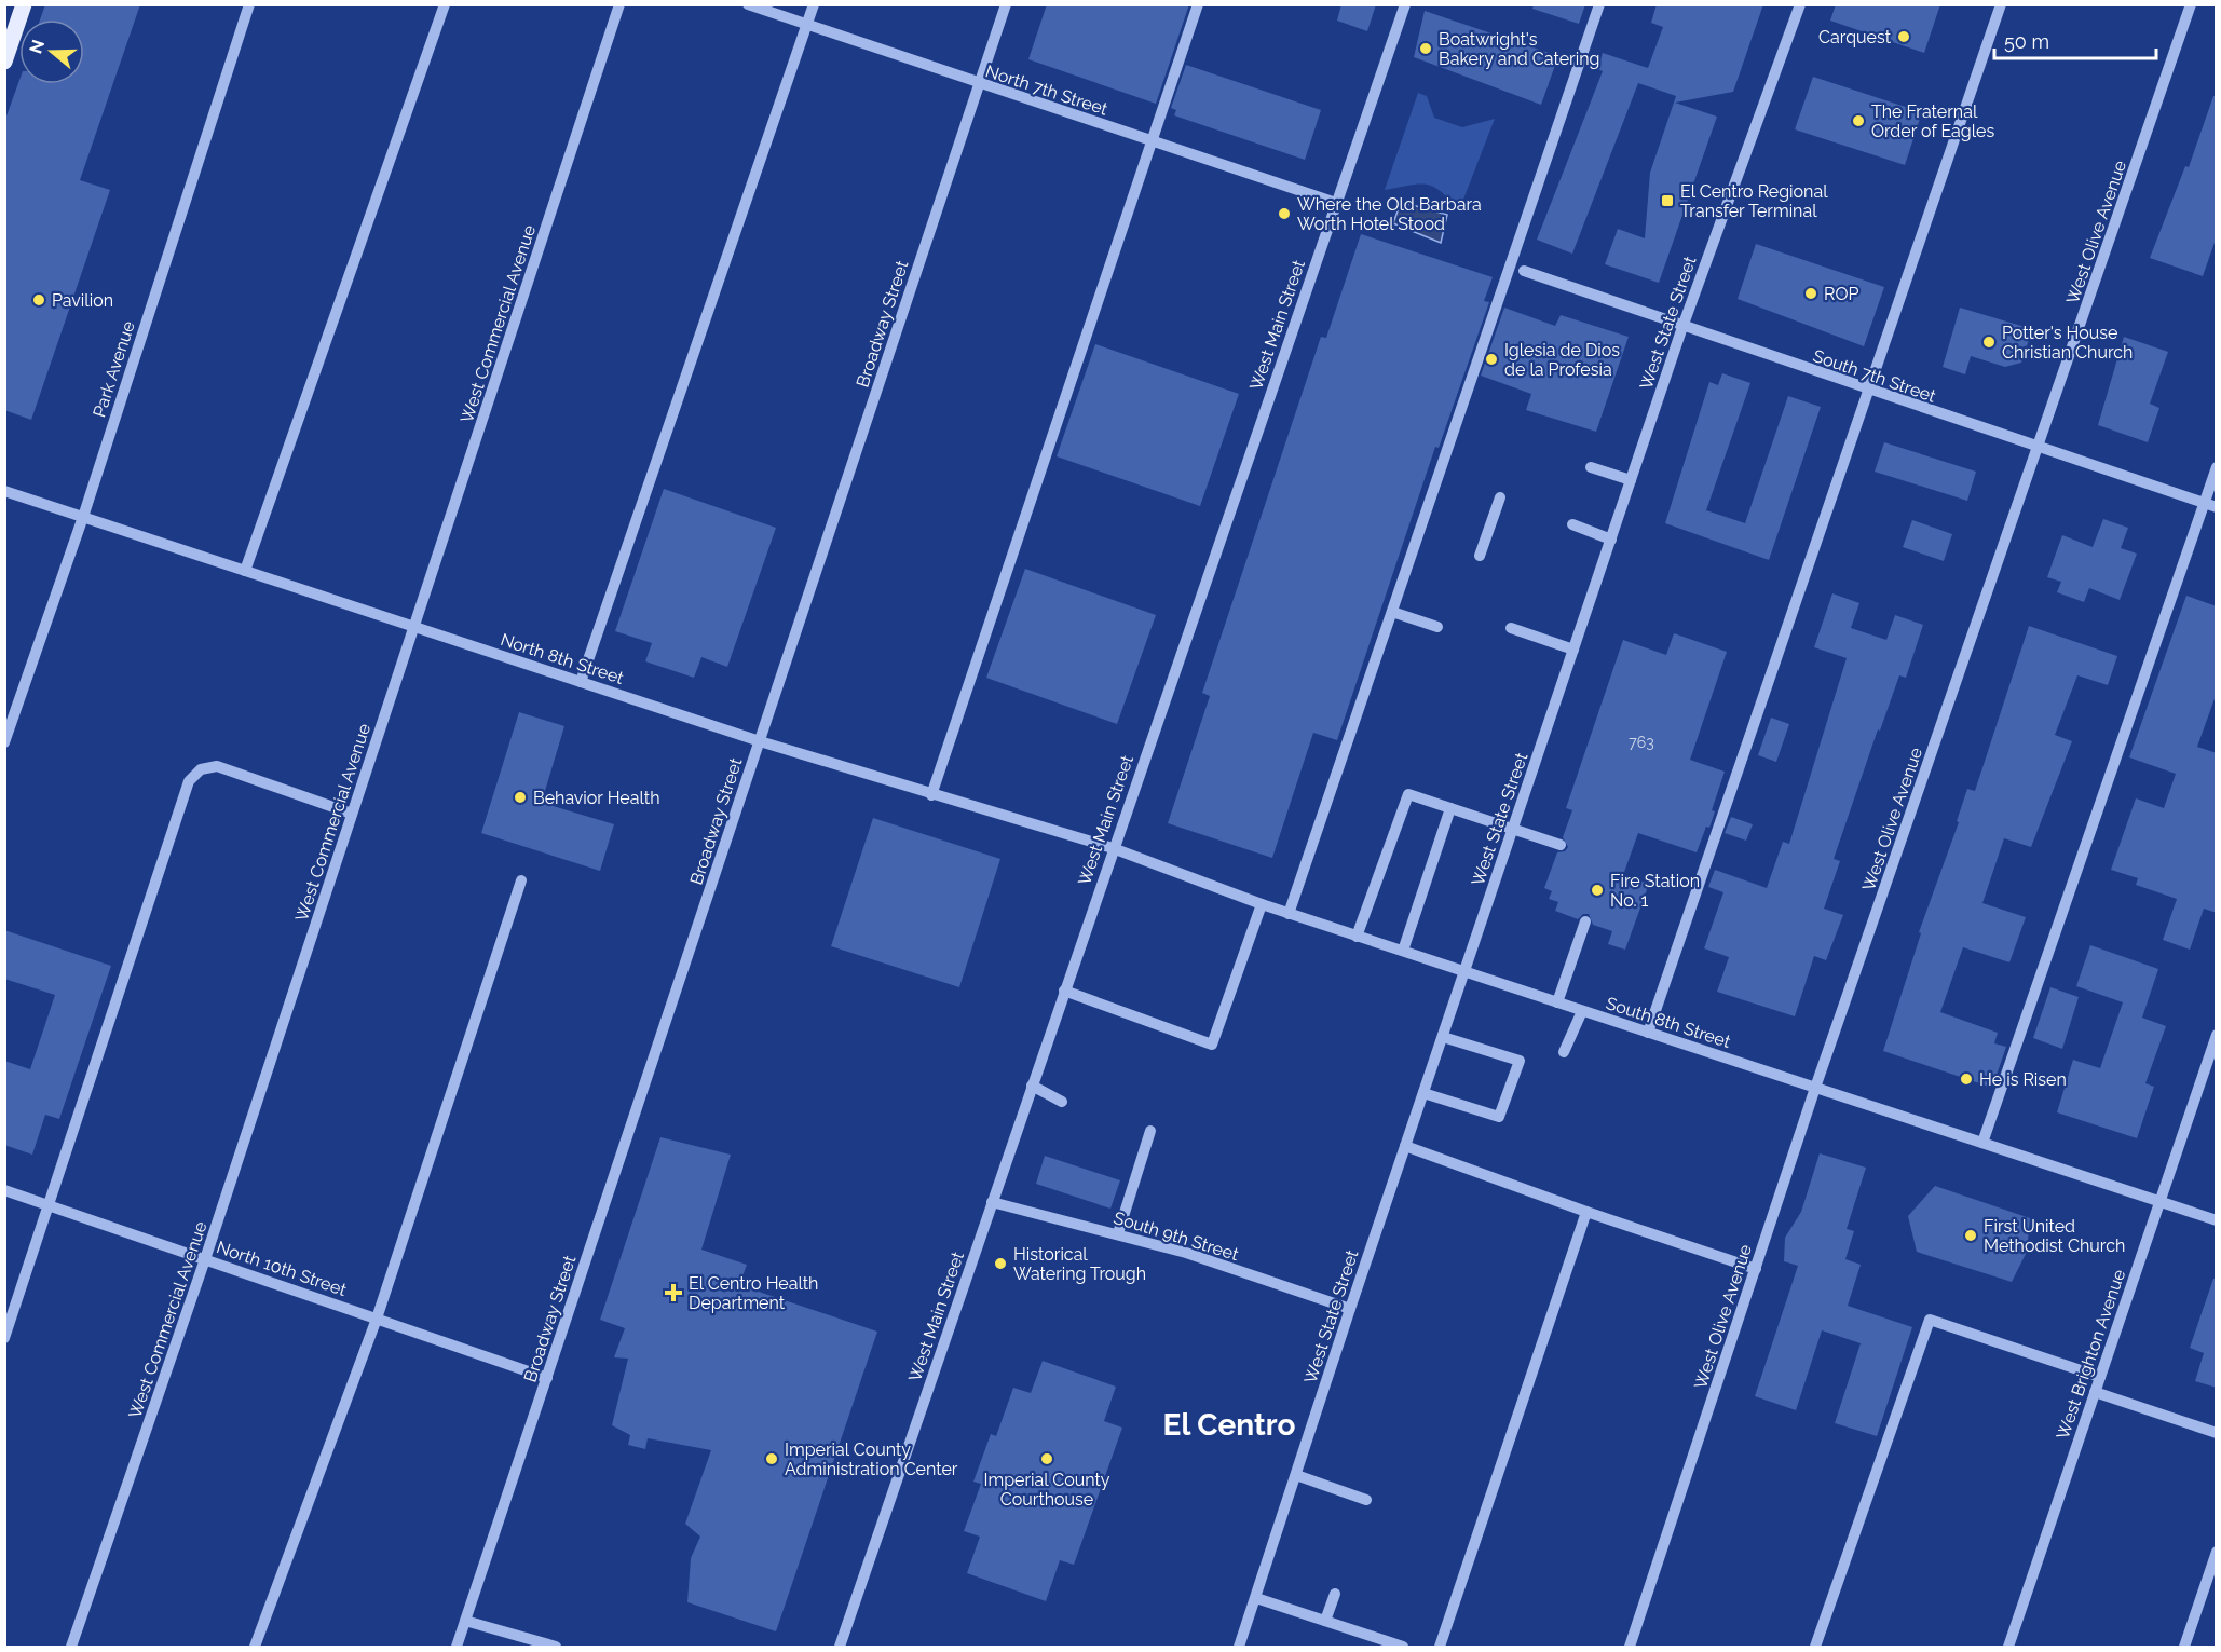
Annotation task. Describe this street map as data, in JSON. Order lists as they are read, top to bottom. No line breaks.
{"streets":{"street":["North 7th Street","West Olive Avenue","West State Street","West Commercial Avenue","Broadway Street","West Main Street","Park Avenue","South 7th Street","North 8th Street","South 8th Street","South 9th Street","North 10th Street","West Brighton Avenue"]},"crossings":[["North 7th Street","Broadway Street"],["North 7th Street","West Main Street"],["West Olive Avenue","South 7th Street"],["West Olive Avenue","South 8th Street"],["West State Street","South 7th Street"],["West State Street","South 8th Street"],["West State Street","South 9th Street"],["West Commercial Avenue","North 8th Street"],["West Commercial Avenue","North 10th Street"],["Broadway Street","North 8th Street"],["Broadway Street","North 10th Street"],["West Main Street","North 8th Street"],["West Main Street","South 8th Street"],["West Main Street","South 9th Street"],["Park Avenue","North 8th Street"],["North 8th Street","South 8th Street"],["South 8th Street","West Brighton Avenue"]],"districts":["El Centro"],"places":{"other":["Carquest","Boatwright's Bakery and Catering","The Fraternal Order of Eagles","Where the Old Barbara Worth Hotel Stood","ROP","Pavilion","Potter's House Christian Church","Iglesia de Dios de la Profesia","Behavior Health","Fire Station No. 1","He is Risen","First United Methodist Church","Historical Watering Trough","Imperial County Administration Center","Imperial County Courthouse"],"transit":["El Centro Regional Transfer Terminal"],"health":["El Centro Health Department"]},"house_numbers":["763"],"scale_bar":"50 m","north":"left"}
